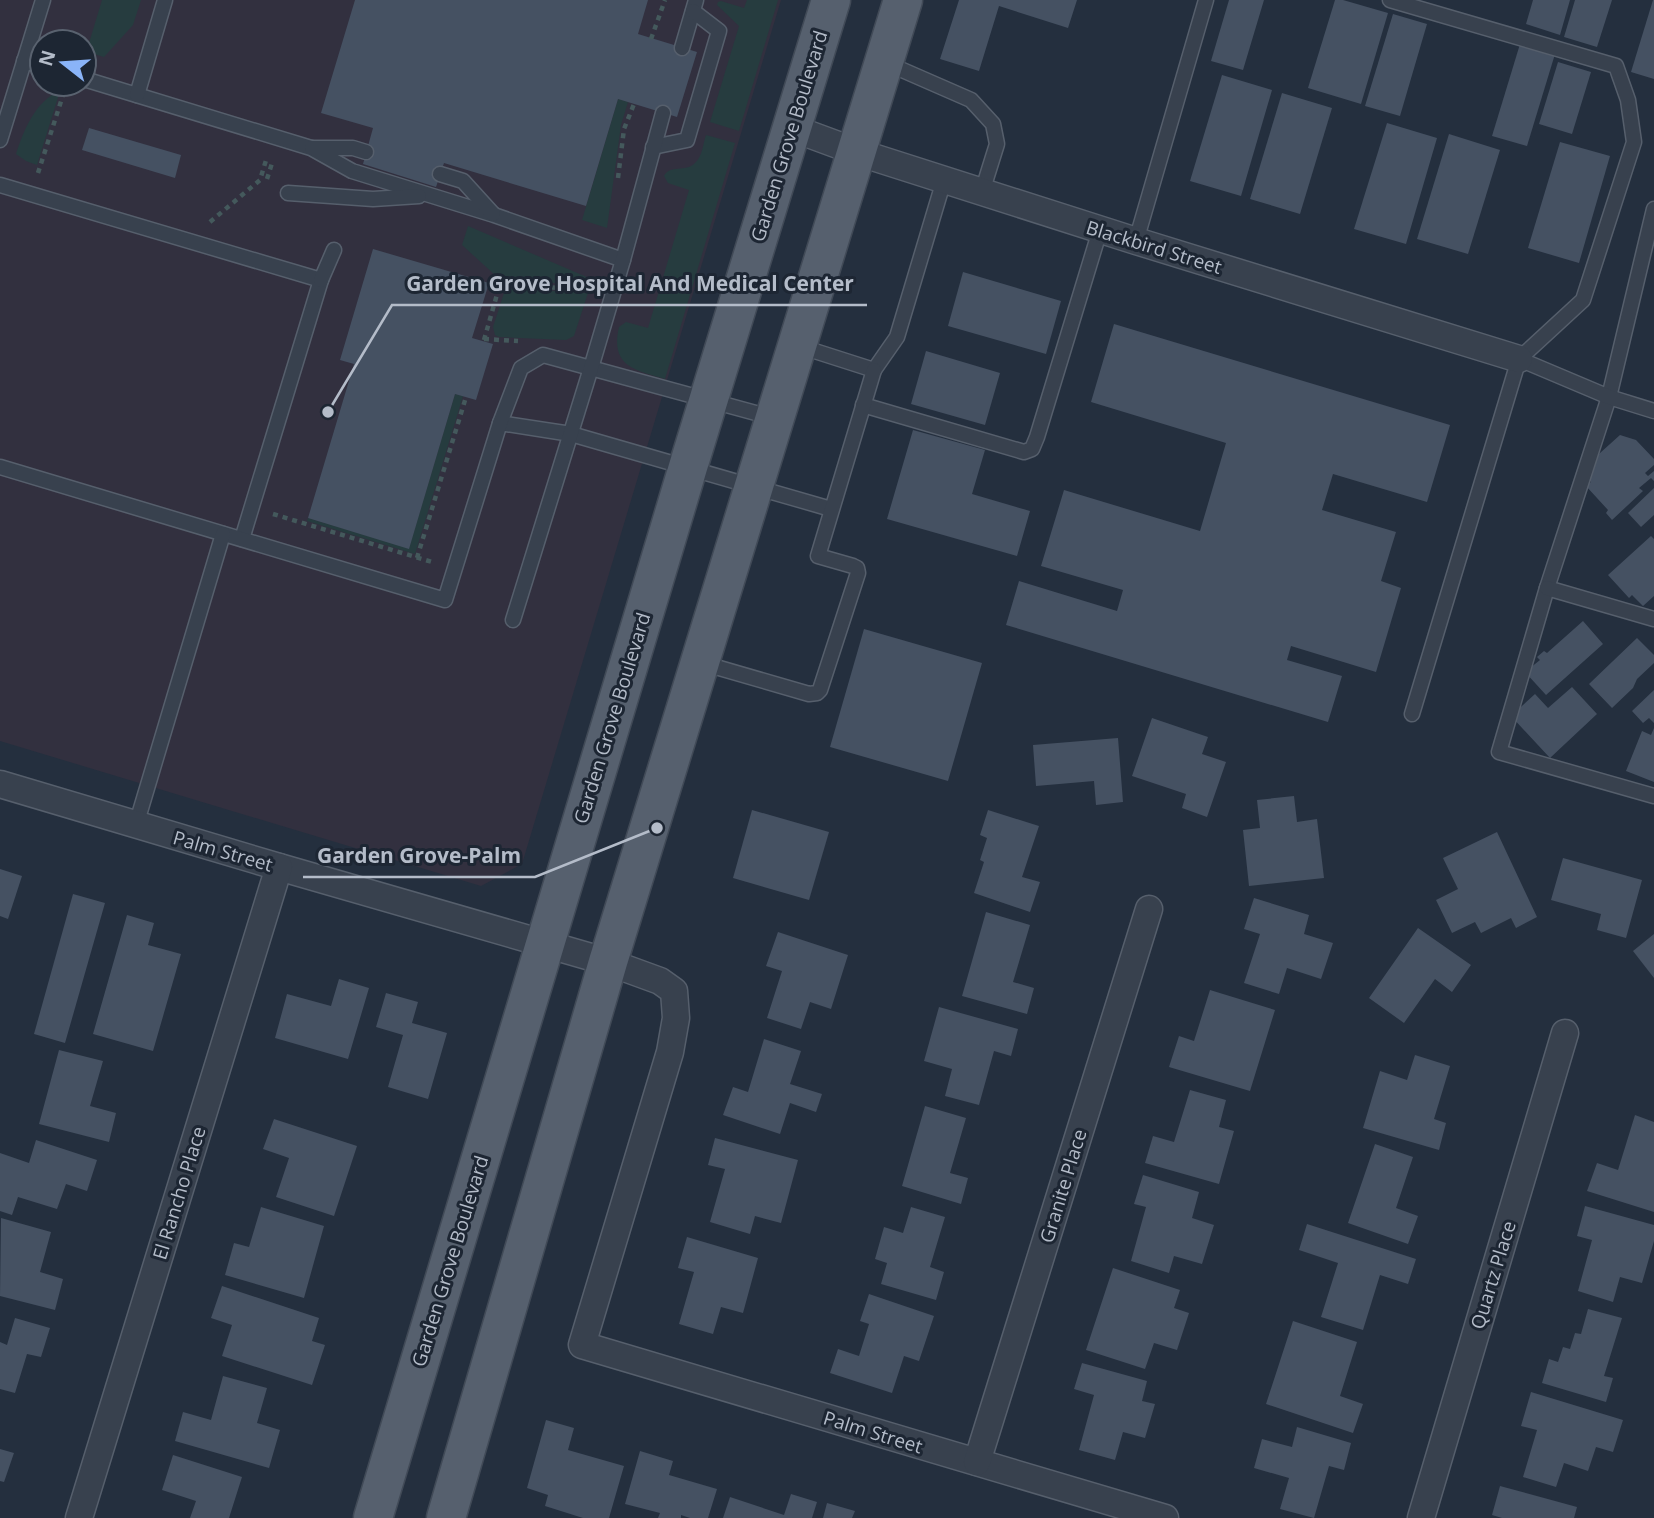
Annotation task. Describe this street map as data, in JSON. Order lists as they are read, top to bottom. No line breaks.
{"streets":{"main road":["Garden Grove Boulevard"],"street":["Blackbird Street","Palm Street","Granite Place","El Rancho Place","Quartz Place"]},"crossings":[["Garden Grove Boulevard","Blackbird Street"],["Garden Grove Boulevard","Palm Street"],["Palm Street","Granite Place"],["Palm Street","El Rancho Place"]],"places":["Garden Grove Hospital And Medical Center","Garden Grove-Palm"],"north":"left"}
